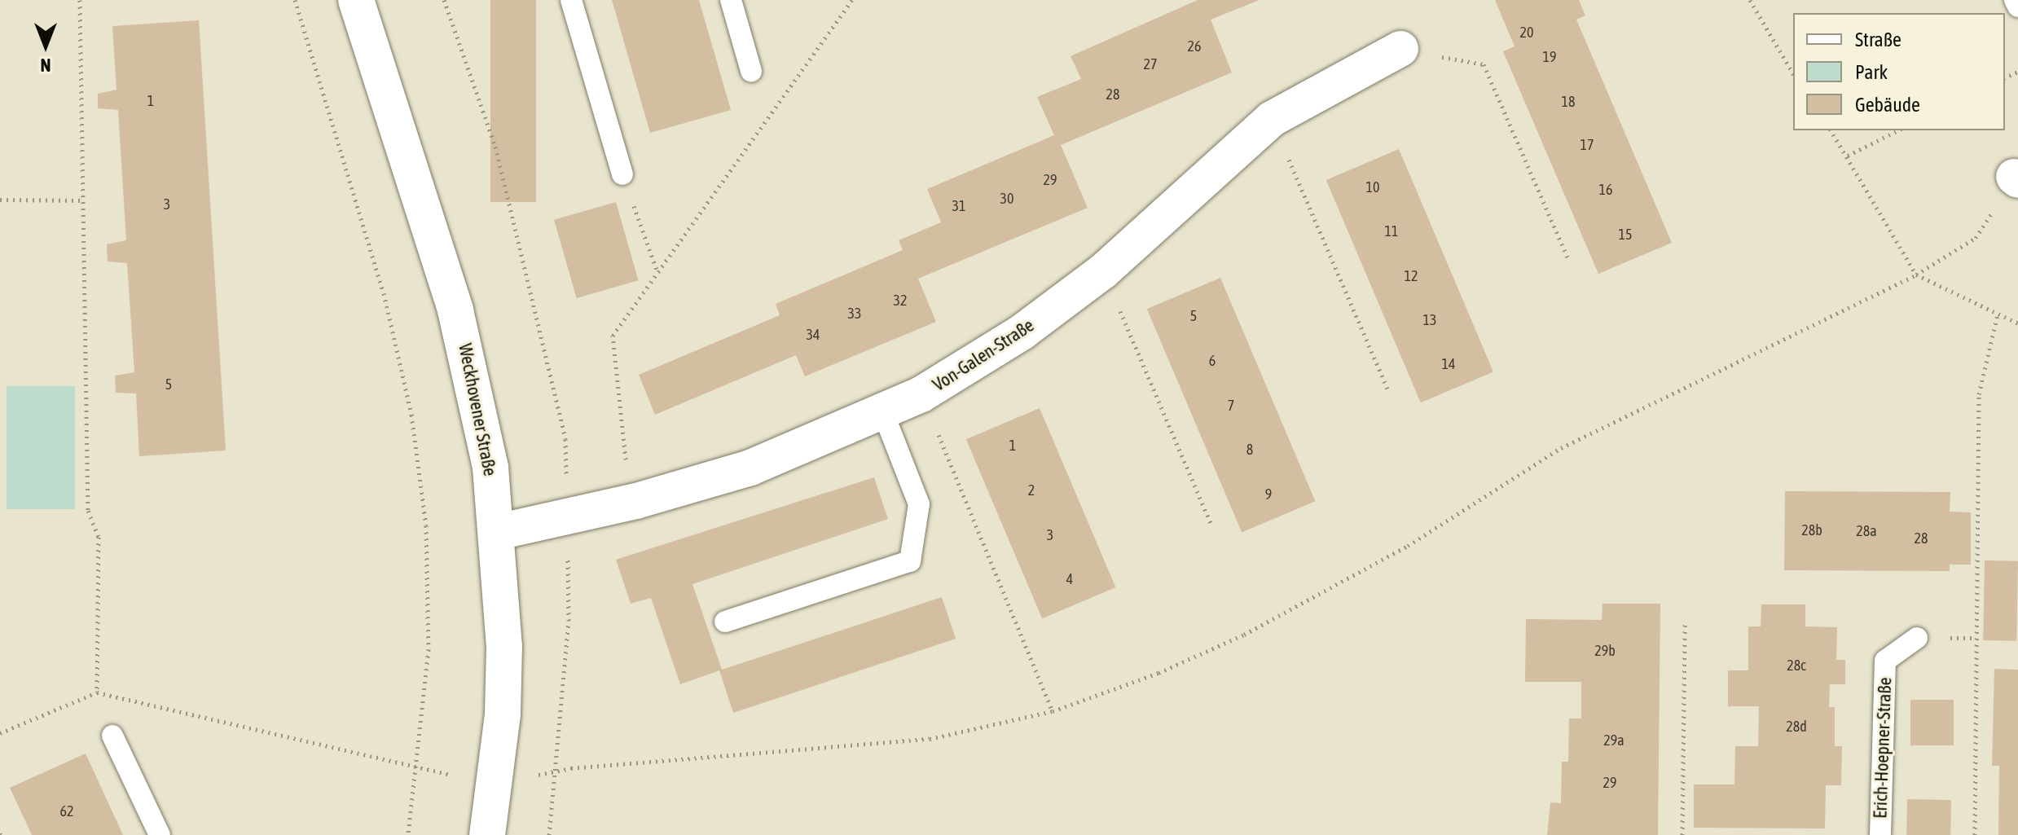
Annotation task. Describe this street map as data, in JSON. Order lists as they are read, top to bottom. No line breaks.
{"streets":{"street":["Von-Galen-Straße","Weckhovener Straße"],"lane":["Erich-Hoepner-Straße"]},"crossings":[["Von-Galen-Straße","Weckhovener Straße"]],"house_numbers":["20","26","19","27","28","1","18","17","29","10","16","30","3","31","11","15","12","32","33","5","13","34","6","14","5","7","1","8","2","9","28b","28a","3","28","4","29b","28c","28d","29a","29","62"],"legend":["Straße","Park","Gebäude"],"north":"bottom"}
